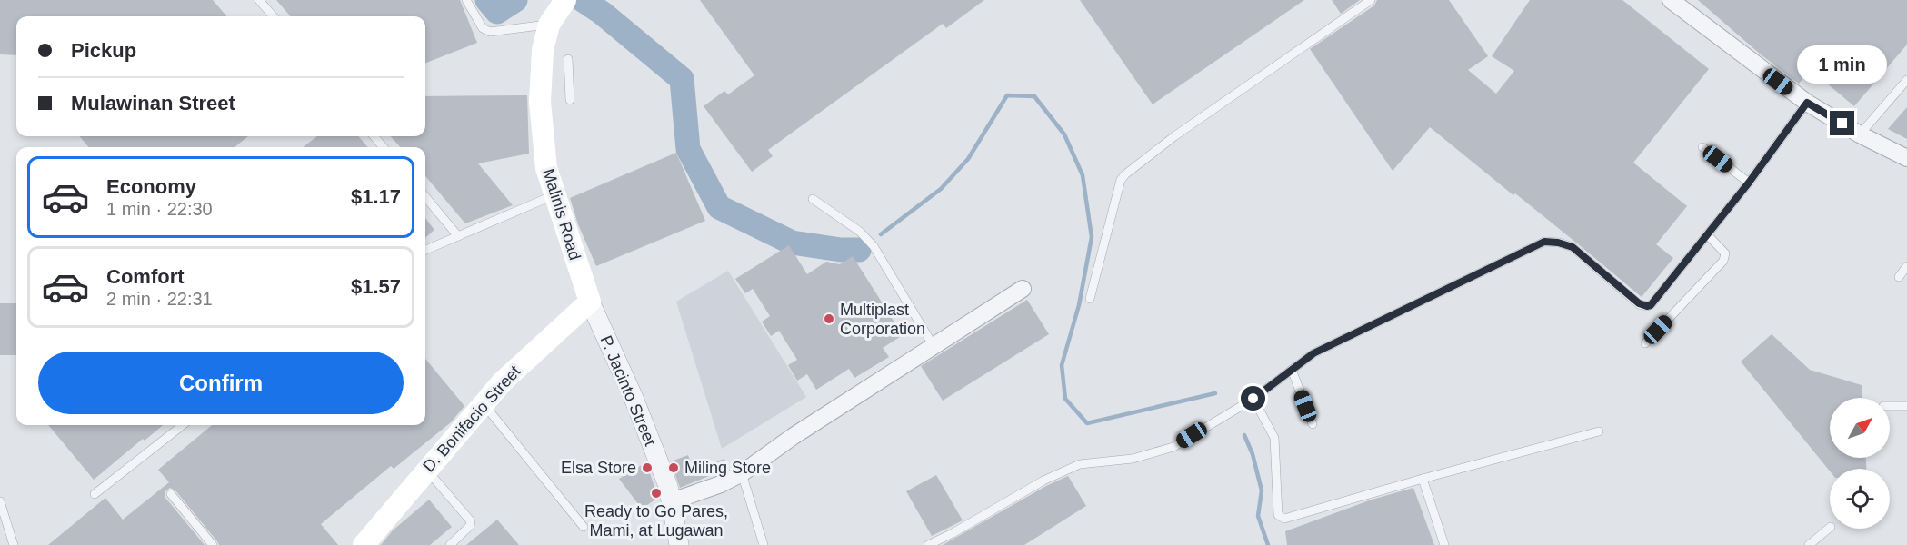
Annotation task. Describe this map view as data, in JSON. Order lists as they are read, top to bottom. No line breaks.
{"streets":{"main road":["Malinis Road","D. Bonifacio Street"],"street":["P. Jacinto Street"]},"crossings":[["Malinis Road","P. Jacinto Street"],["Malinis Road","D. Bonifacio Street"],["P. Jacinto Street","D. Bonifacio Street"]],"places":["Multiplast Corporation","Elsa Store","Miling Store","Ready to Go Pares, Mami, at Lugawan"],"north":"top right","page":{"banner":["Pickup","Mulawinan Street"],"bubble":"1 min","list":[{"name":"Economy","note":"1 min · 22:30","value":"$1.17"},{"name":"Comfort","note":"2 min · 22:31","value":"$1.57"}],"buttons":"Confirm"}}
